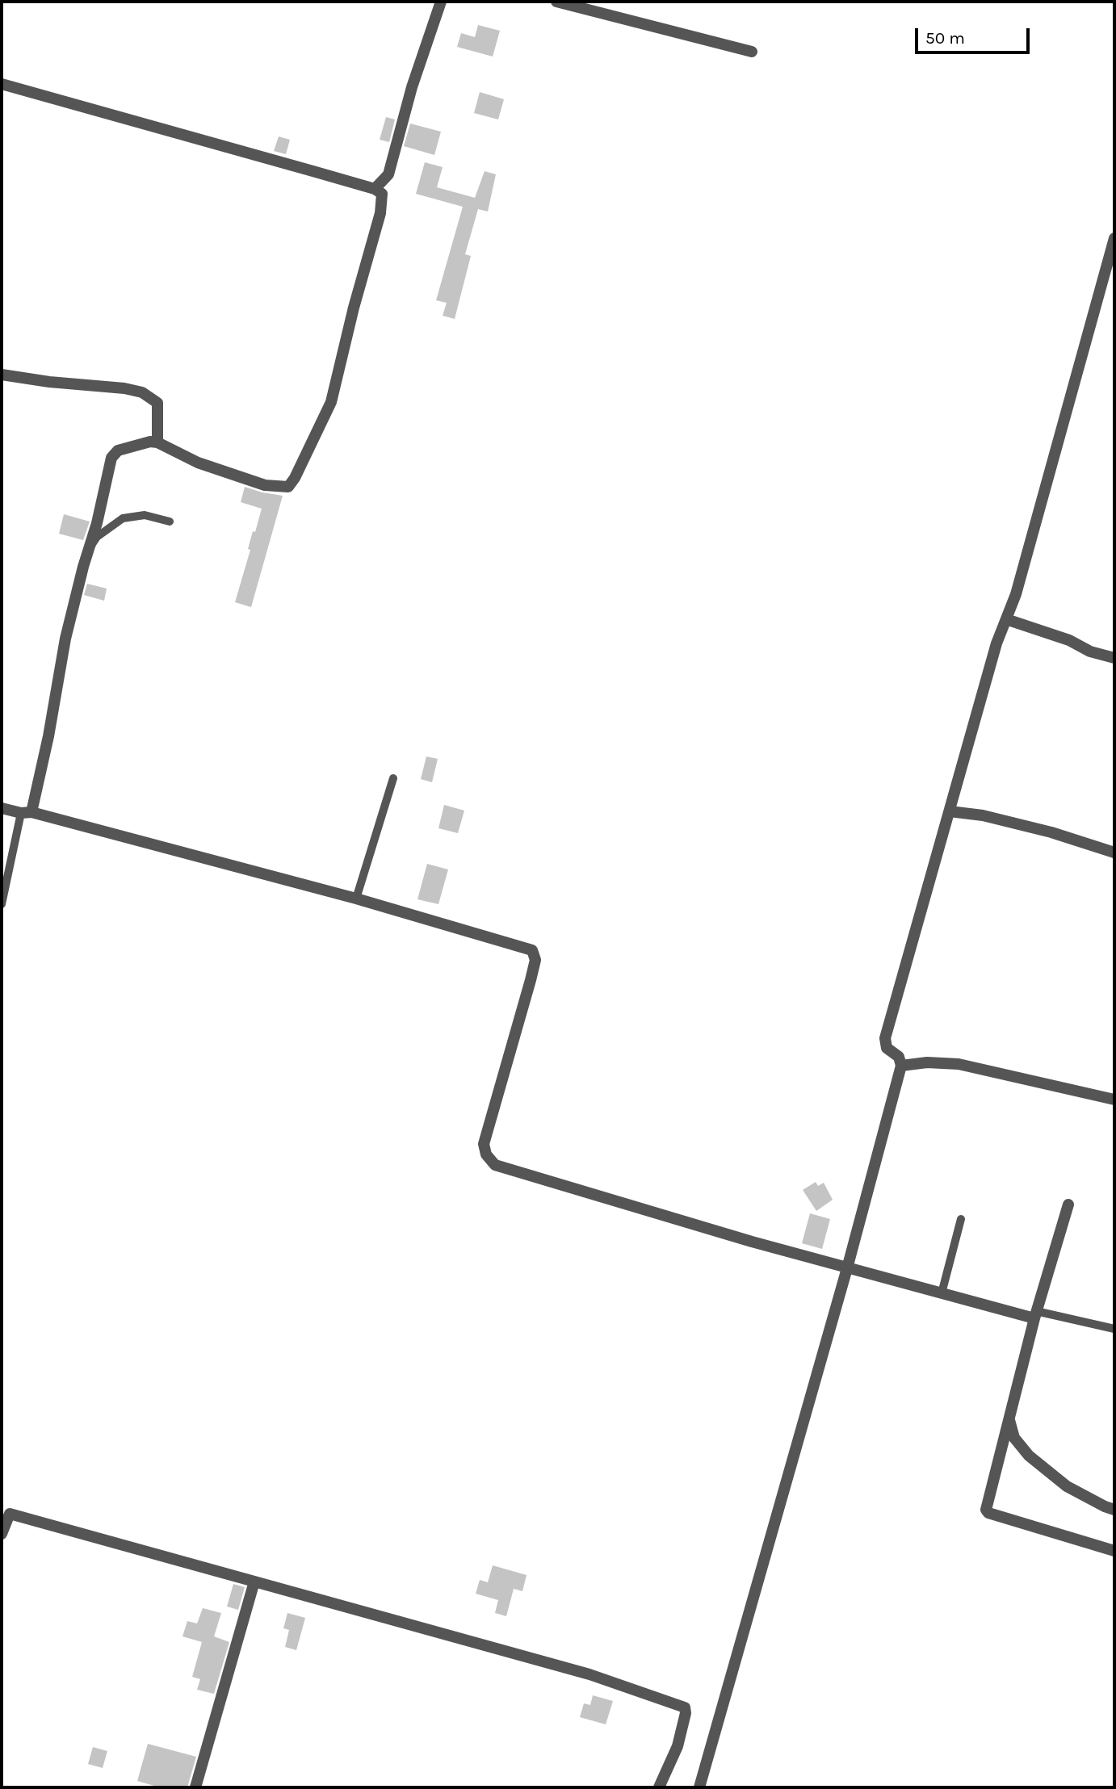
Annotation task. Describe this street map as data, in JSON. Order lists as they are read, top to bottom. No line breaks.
{"scale_bar":"50 m"}
